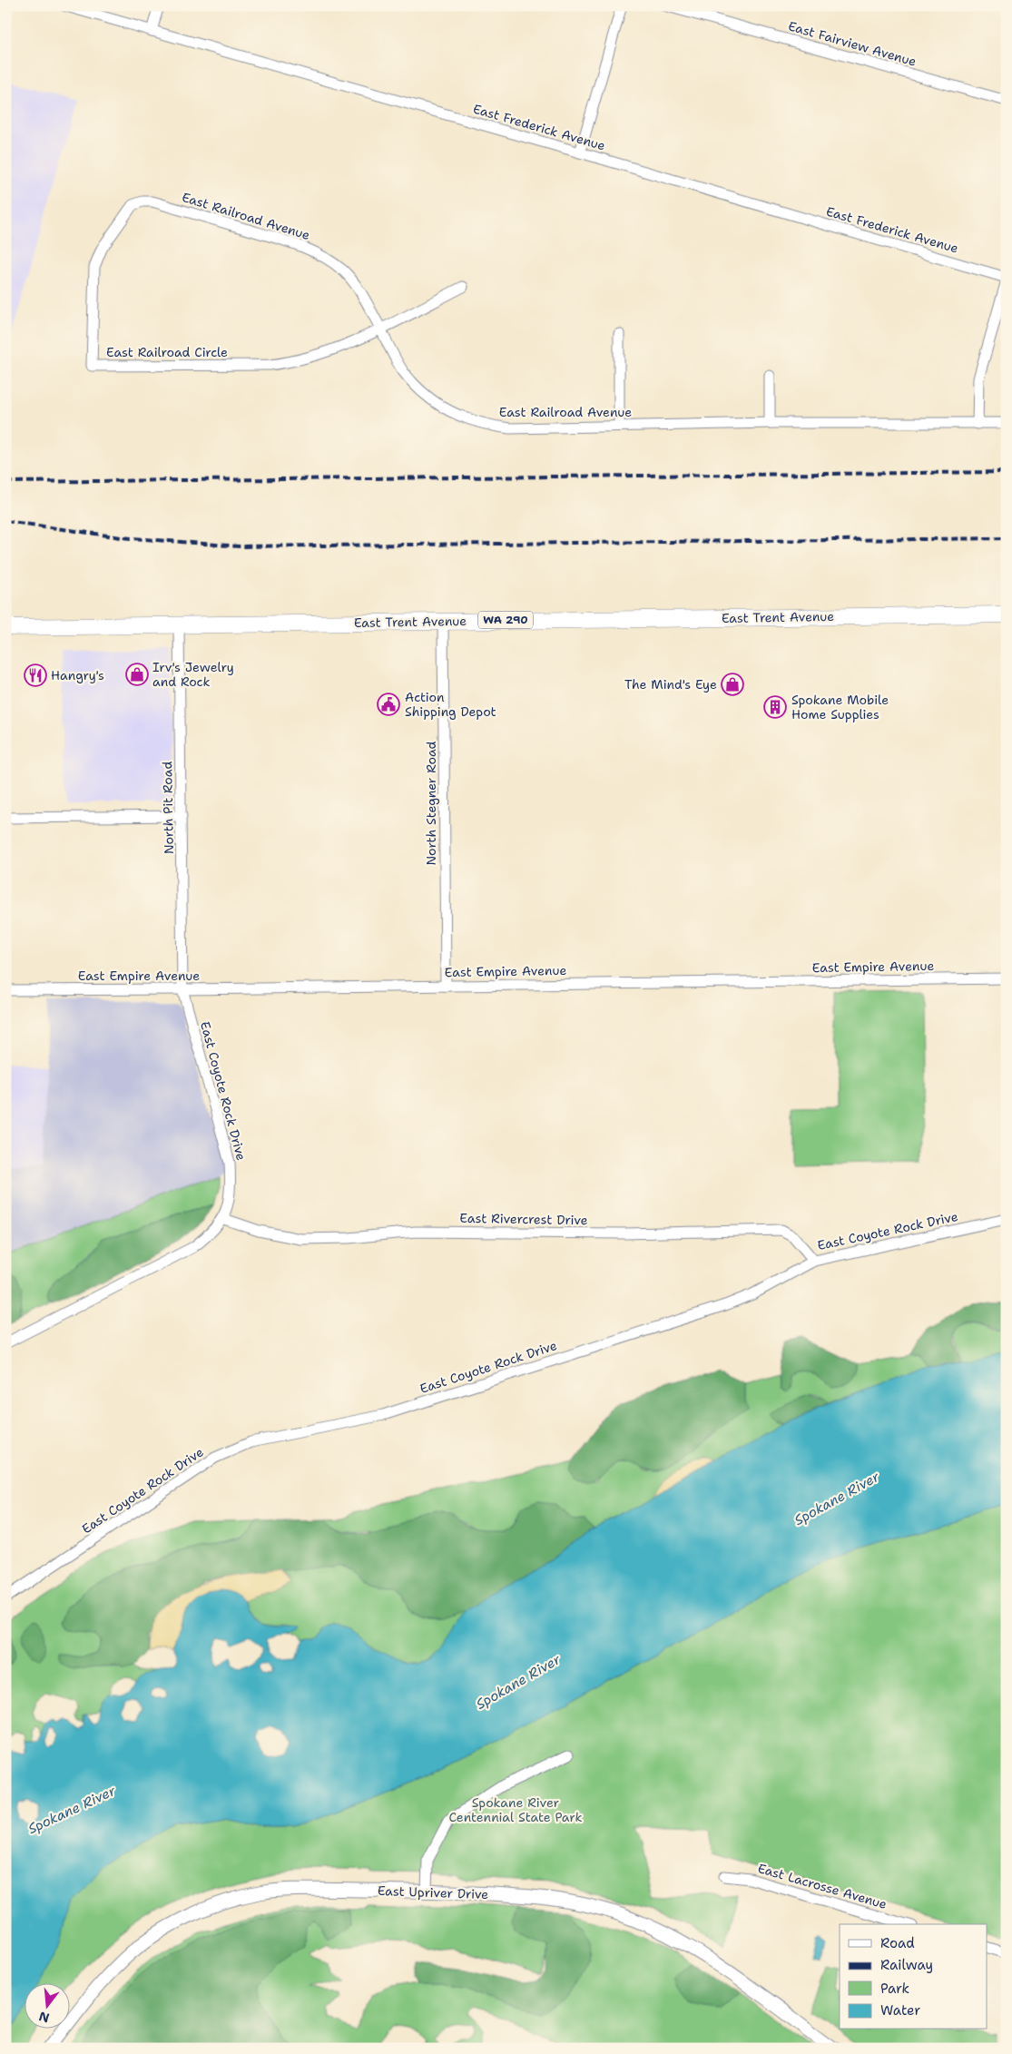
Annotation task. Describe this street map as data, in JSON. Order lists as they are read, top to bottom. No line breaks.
{"streets":{"main road":["East Trent Avenue","WA 290"],"street":["East Fairview Avenue","East Frederick Avenue","East Railroad Avenue","East Railroad Circle","North Stegner Road","North Pit Road","East Empire Avenue","East Coyote Rock Drive","East Rivercrest Drive","East Lacrosse Avenue","East Upriver Drive"]},"crossings":[["East Railroad Avenue","East Railroad Circle"],["East Trent Avenue","North Stegner Road"],["East Trent Avenue","North Pit Road"],["North Stegner Road","East Empire Avenue"],["North Pit Road","East Empire Avenue"],["North Pit Road","East Coyote Rock Drive"],["East Empire Avenue","East Coyote Rock Drive"],["East Coyote Rock Drive","East Rivercrest Drive"]],"water":["Spokane River"],"parks":["Spokane River Centennial State Park"],"places":{"shop":["Irv's Jewelry and Rock","The Mind's Eye"],"restaurant":["Hangry's"],"public building":["Action Shipping Depot"],"building":["Spokane Mobile Home Supplies"]},"legend":["Road","Railway","Park","Water"],"north":"bottom"}
